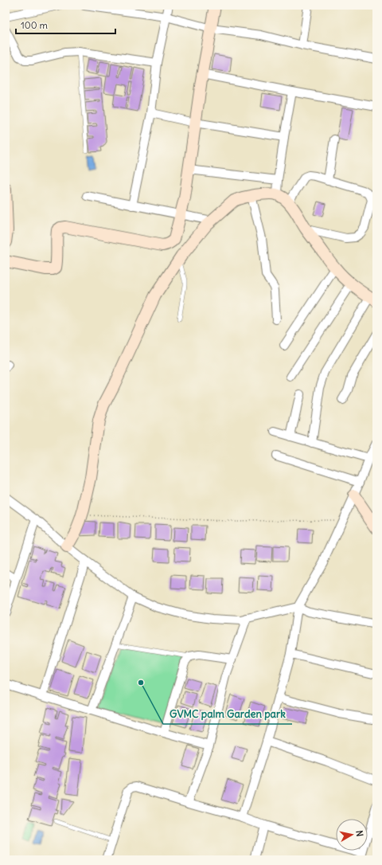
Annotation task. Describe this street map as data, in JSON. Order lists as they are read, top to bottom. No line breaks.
{"places":["GVMC palm Garden park"],"scale_bar":"100 m","north":"right"}
